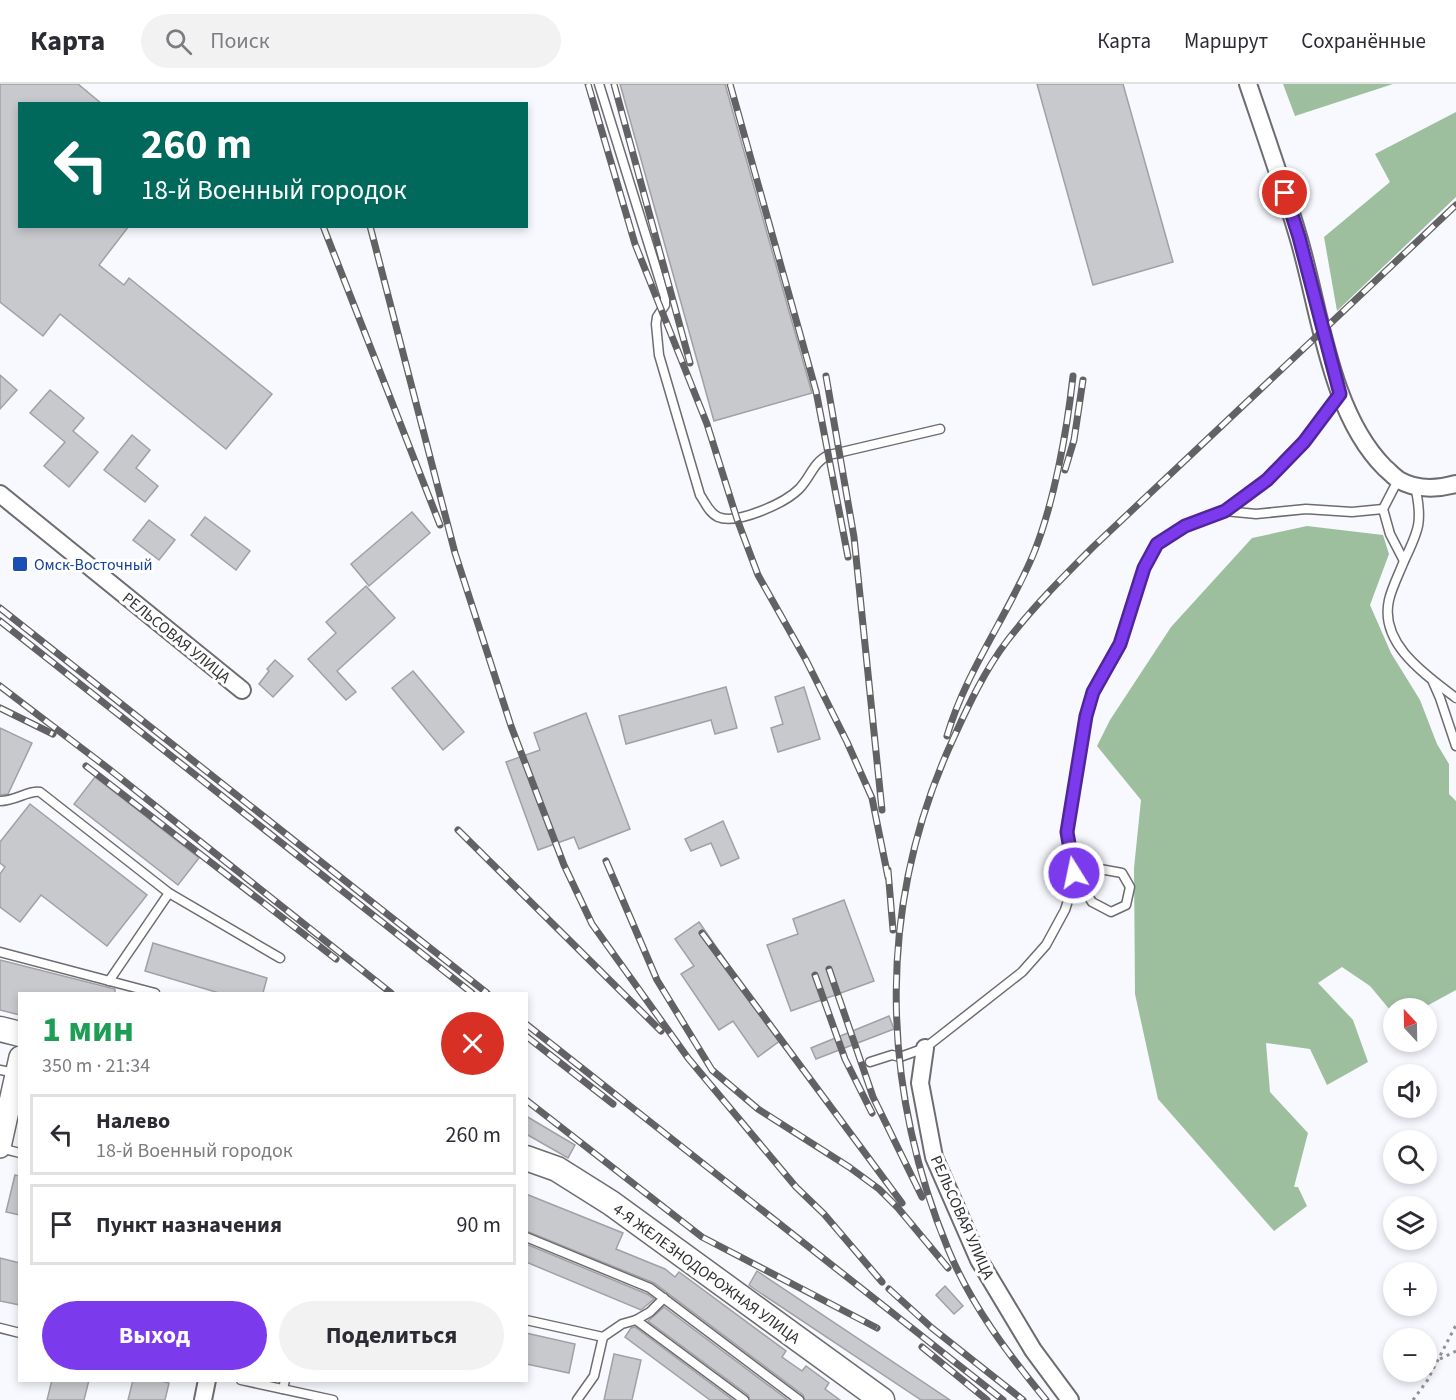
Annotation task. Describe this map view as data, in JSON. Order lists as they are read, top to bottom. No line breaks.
{"streets":{"main road":["4-Я ЖЕЛЕЗНОДОРОЖНАЯ УЛИЦА"],"street":["РЕЛЬСОВАЯ УЛИЦА"]},"places":{"transit":["Омск-Восточный"]},"north":"top","page":{"header":"Карта","search":"Поиск","nav":["Карта","Маршрут","Сохранённые"],"turn":["260 m","18-й Военный городок"],"heading":["1 мин","350 m · 21:34"],"map_buttons":["+","−"],"list":[{"name":"Налево","note":"18-й Военный городок","value":"260 m"},{"name":"Пункт назначения","value":"90 m"}],"buttons":["Выход","Поделиться"]}}
